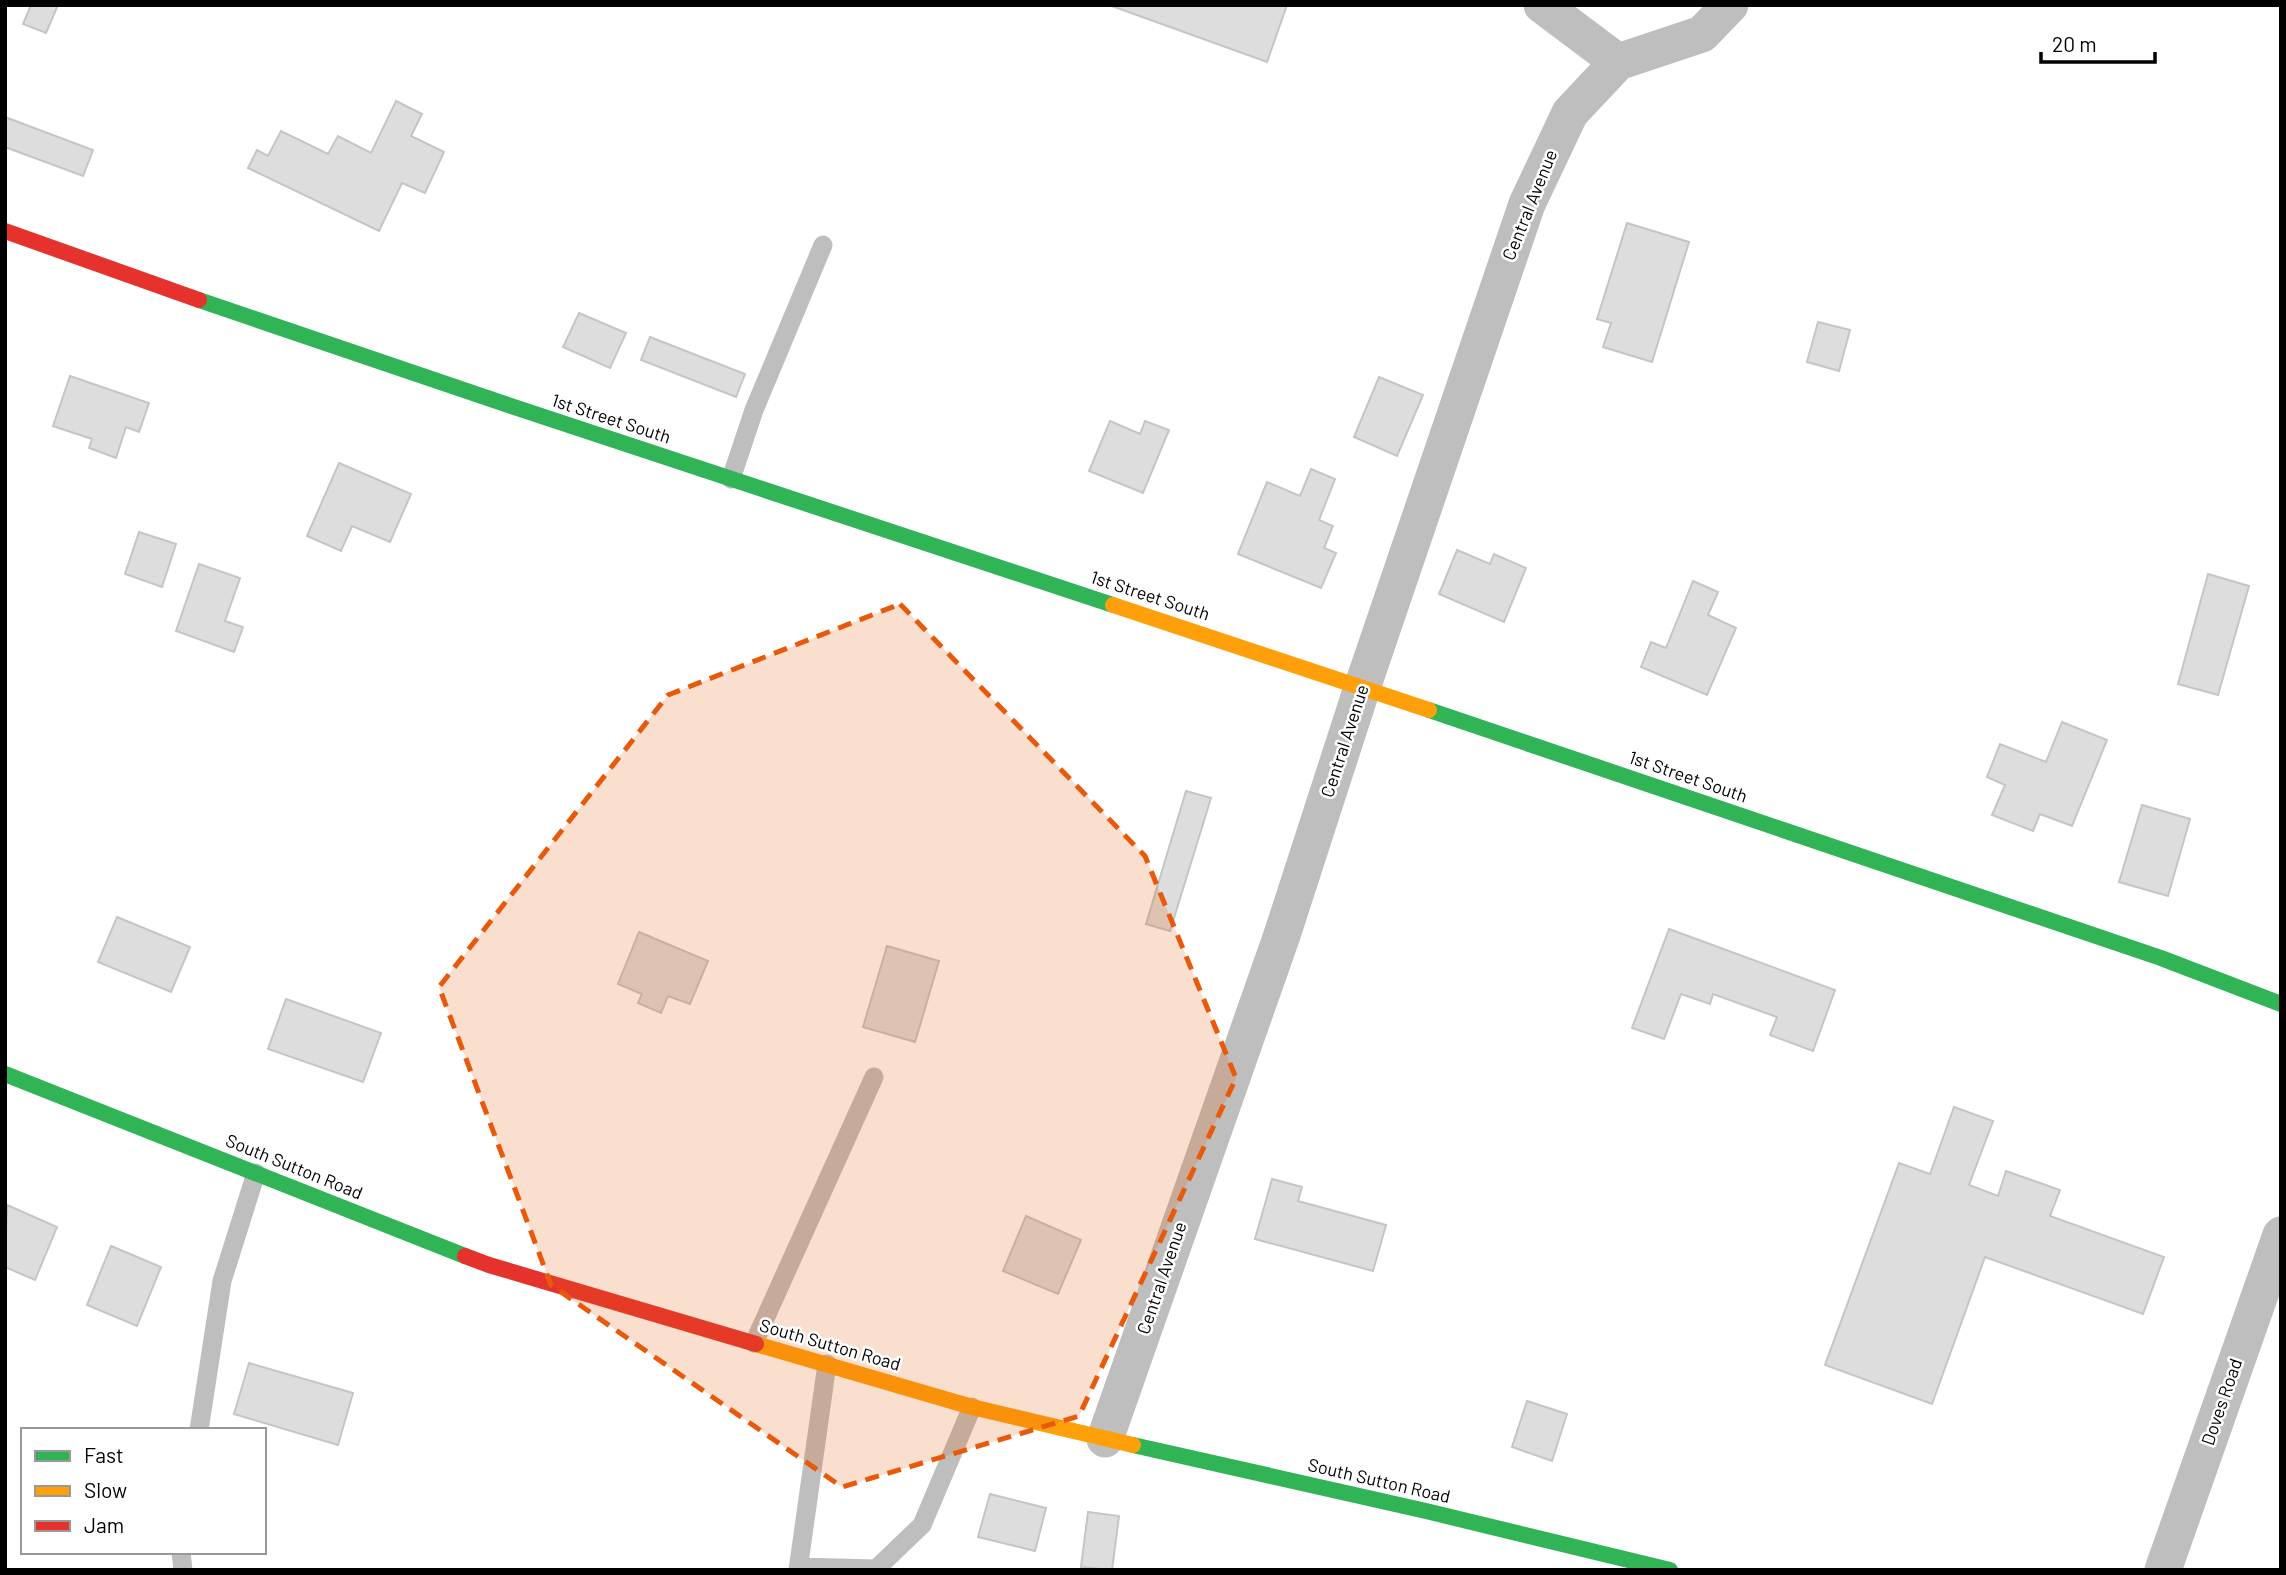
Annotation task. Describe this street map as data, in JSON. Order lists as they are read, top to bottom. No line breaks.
{"streets":{"street":["Central Avenue","1st Street South","South Sutton Road","Doves Road"]},"crossings":[["Central Avenue","1st Street South"],["Central Avenue","South Sutton Road"]],"legend":["Fast","Slow","Jam"],"scale_bar":"20 m"}
